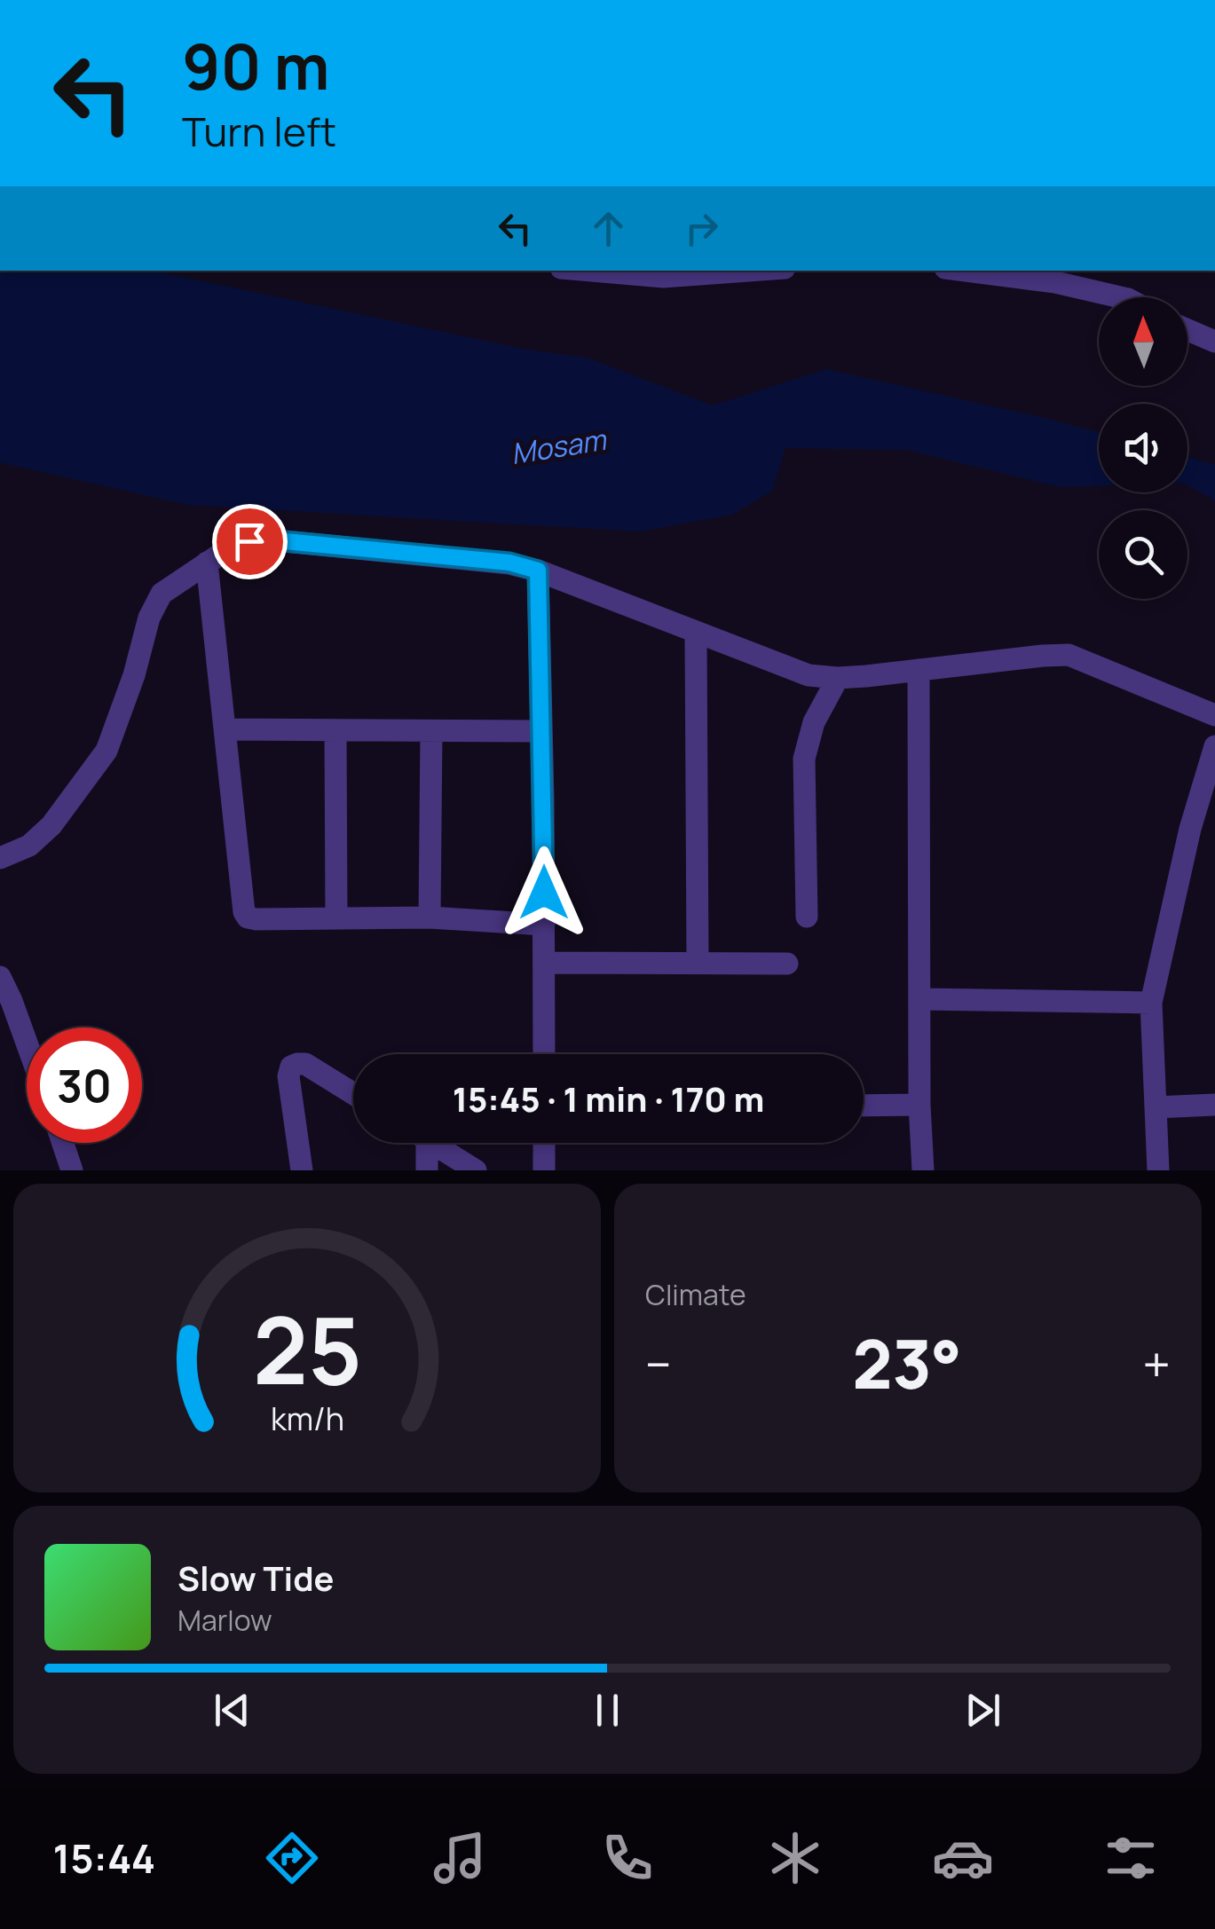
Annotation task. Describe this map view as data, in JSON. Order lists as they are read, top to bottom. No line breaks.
{"water":["Mosam"],"north":"top","page":{"turn":["90 m","Turn left"],"limit":"30","trip":"15:45 · 1 min · 170 m","tile":"Climate","heat":["−","23°","+"],"song":["Slow Tide","Marlow"],"tabs":"15:44","gauge":["25","km/h"]}}
